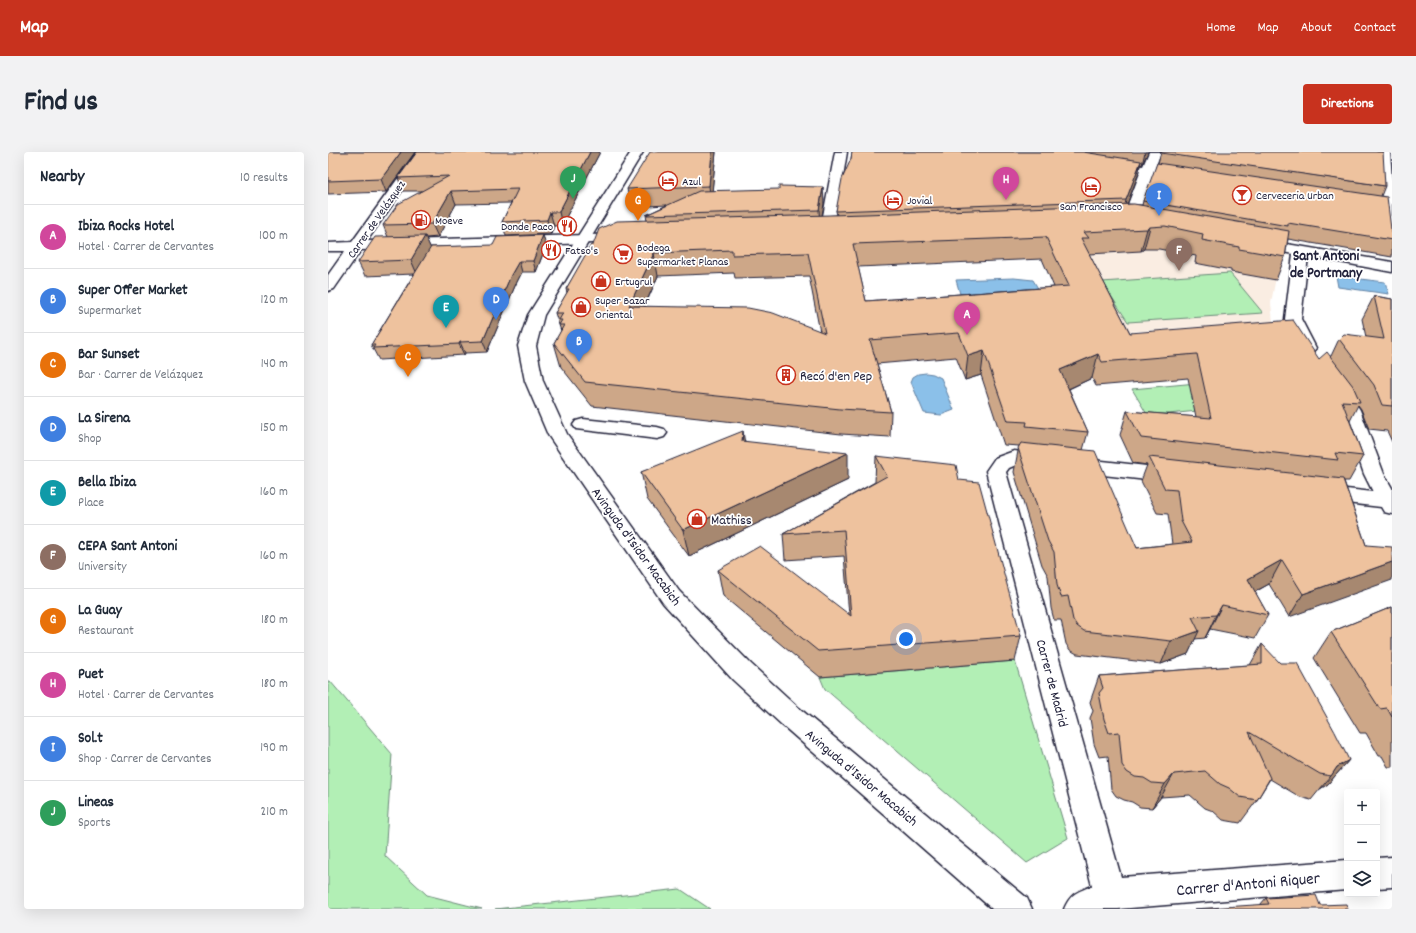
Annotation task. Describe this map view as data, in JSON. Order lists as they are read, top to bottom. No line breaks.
{"streets":{"street":["Carrer de Velázquez","Avinguda d'Isidor Macabich","Carrer de Madrid","Carrer d'Antoni Riquer"]},"crossings":[["Carrer de Madrid","Carrer d'Antoni Riquer"]],"districts":["Sant Antoni de Portmany"],"places":{"hotel":["Azul","San Francisco","Jovial"],"bar":["Cerveceria Urban"],"fuel station":["Moeve"],"restaurant":["Donde Paco","Fatso's"],"supermarket":["Bodega Supermarket Planas"],"shop":["Ertugrul","Super Bazar Oriental","Mathiss"],"building":["Recó d'en Pep"]},"page":{"header":"Map","nav":["Home","Map","About","Contact"],"title":"Find us","buttons":"Directions","heading":["Nearby","10 results"],"pins":["J","H","I","G","F","D","E","A","B","C"],"list":[{"mark":"A","name":"Ibiza Rocks Hotel","note":"Hotel · Carrer de Cervantes","value":"100 m"},{"mark":"B","name":"Super Offer Market","note":"Supermarket","value":"120 m"},{"mark":"C","name":"Bar Sunset","note":"Bar · Carrer de Velázquez","value":"140 m"},{"mark":"D","name":"La Sirena","note":"Shop","value":"150 m"},{"mark":"E","name":"Bella Ibiza","note":"Place","value":"160 m"},{"mark":"F","name":"CEPA Sant Antoni","note":"University","value":"160 m"},{"mark":"G","name":"La Guay","note":"Restaurant","value":"180 m"},{"mark":"H","name":"Puet","note":"Hotel · Carrer de Cervantes","value":"180 m"},{"mark":"I","name":"Sol.t","note":"Shop · Carrer de Cervantes","value":"190 m"},{"mark":"J","name":"Lineas","note":"Sports","value":"210 m"}],"map_buttons":["+","−"]}}
